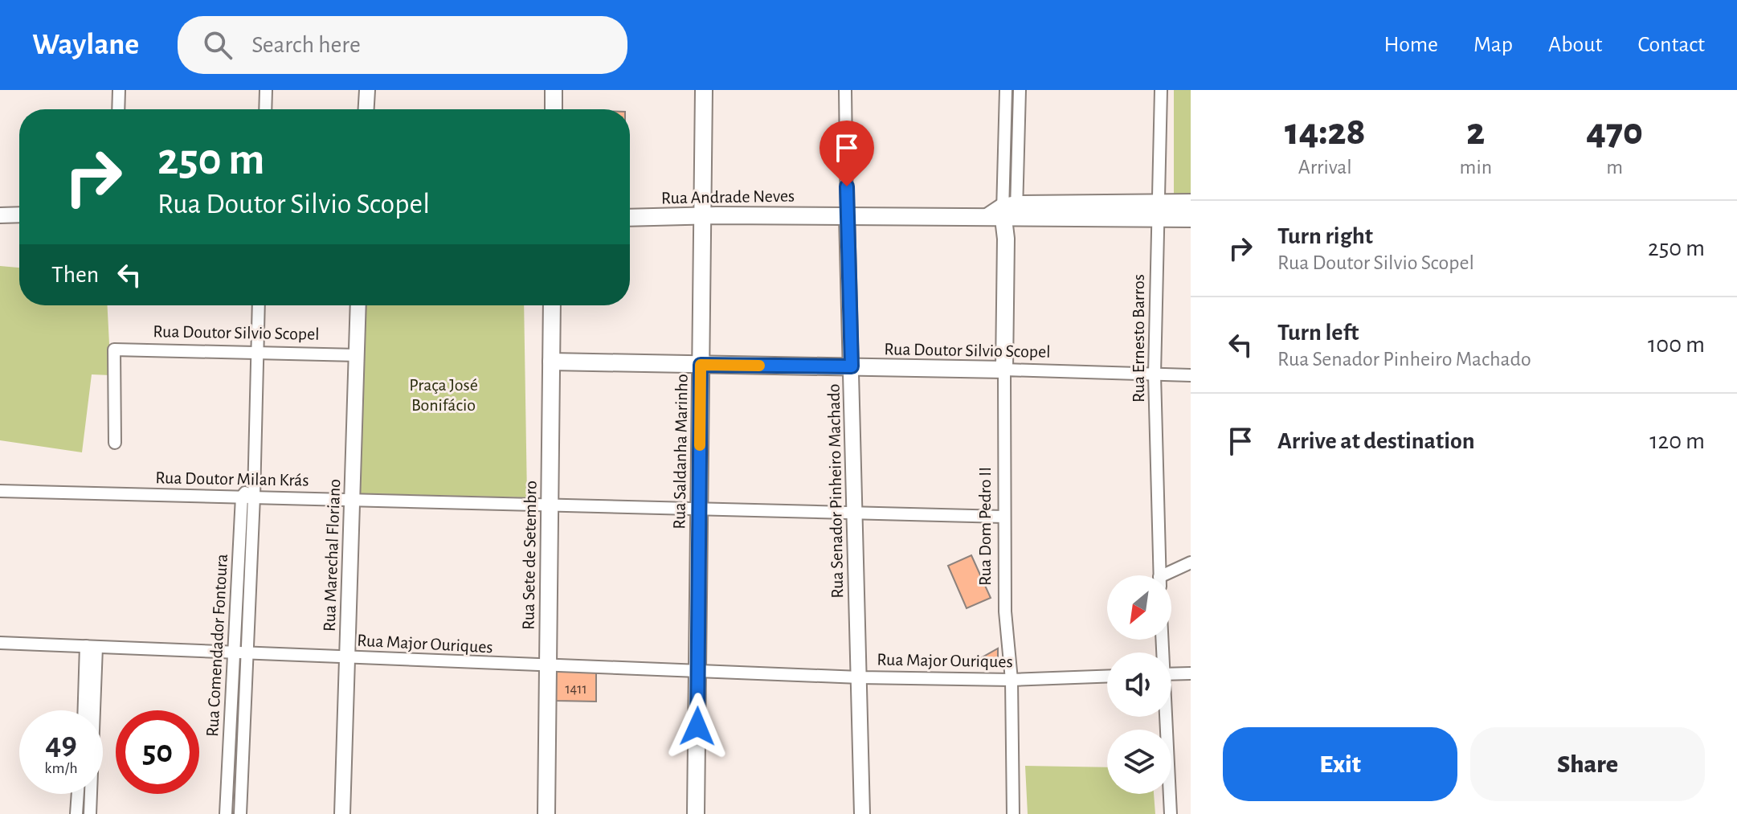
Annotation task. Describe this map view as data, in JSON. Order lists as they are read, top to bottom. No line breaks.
{"streets":{"main road":["Rua Andrade Neves","Rua Doutor Silvio Scopel","Rua Saldanha Marinho","Rua Dom Pedro II","Rua Sete de Setembro"],"street":["Rua Ernesto Barros","Rua Doutor Milan Krás","Rua Senador Pinheiro Machado","Rua Marechal Floriano","Rua Major Ouriques","Rua Comendador Fontoura"]},"crossings":[["Rua Andrade Neves","Rua Ernesto Barros"],["Rua Andrade Neves","Rua Saldanha Marinho"],["Rua Andrade Neves","Rua Senador Pinheiro Machado"],["Rua Andrade Neves","Rua Dom Pedro II"],["Rua Doutor Silvio Scopel","Rua Ernesto Barros"],["Rua Doutor Silvio Scopel","Rua Saldanha Marinho"],["Rua Doutor Silvio Scopel","Rua Senador Pinheiro Machado"],["Rua Doutor Silvio Scopel","Rua Dom Pedro II"],["Rua Doutor Silvio Scopel","Rua Marechal Floriano"],["Rua Doutor Silvio Scopel","Rua Sete de Setembro"],["Rua Doutor Silvio Scopel","Rua Comendador Fontoura"],["Rua Saldanha Marinho","Rua Doutor Milan Krás"],["Rua Saldanha Marinho","Rua Major Ouriques"],["Rua Doutor Milan Krás","Rua Senador Pinheiro Machado"],["Rua Doutor Milan Krás","Rua Dom Pedro II"],["Rua Doutor Milan Krás","Rua Marechal Floriano"],["Rua Doutor Milan Krás","Rua Sete de Setembro"],["Rua Doutor Milan Krás","Rua Comendador Fontoura"],["Rua Senador Pinheiro Machado","Rua Major Ouriques"],["Rua Dom Pedro II","Rua Major Ouriques"],["Rua Marechal Floriano","Rua Major Ouriques"],["Rua Sete de Setembro","Rua Major Ouriques"],["Rua Major Ouriques","Rua Comendador Fontoura"]],"parks":["Praça José Bonifácio"],"house_numbers":["1411"],"north":"bottom left","page":{"header":"Waylane","search":"Search here","nav":["Home","Map","About","Contact"],"eta":["14:28","Arrival","2","min","470","m"],"turn":["250 m","Rua Doutor Silvio Scopel"],"list":[{"name":"Turn right","note":"Rua Doutor Silvio Scopel","value":"250 m"},{"name":"Turn left","note":"Rua Senador Pinheiro Machado","value":"100 m"},{"name":"Arrive at destination","value":"120 m"}],"then":"Then","speed":"49 km/h","limit":"50","buttons":["Exit","Share"]}}
